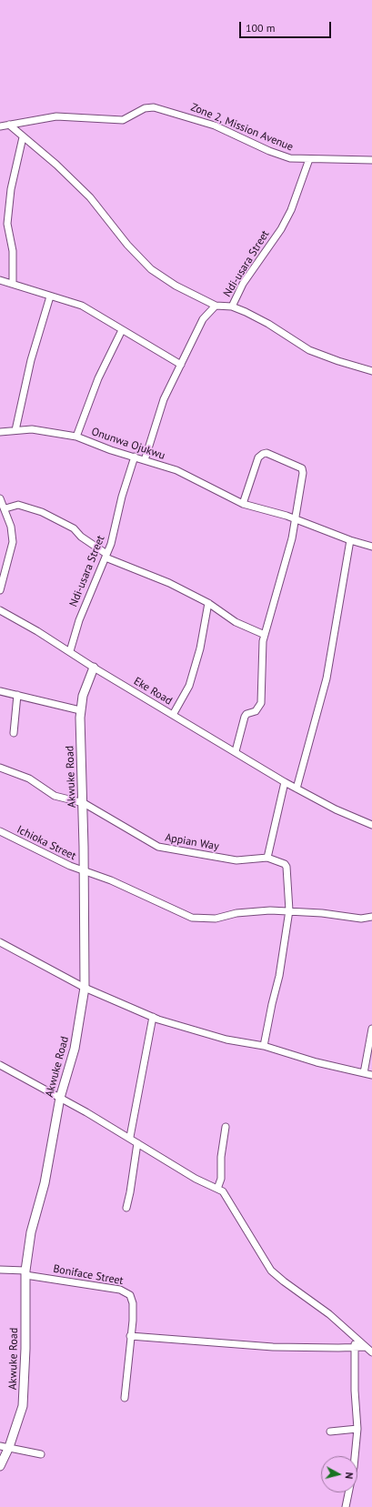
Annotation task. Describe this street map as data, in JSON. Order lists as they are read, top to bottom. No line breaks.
{"streets":{"main road":["Akwuke Road"],"street":["Zone 2, Mission Avenue","Ndi-usara Street","Onunwa Ojukwu","Eke Road","Appian Way","Ichioka Street","Boniface Street"]},"crossings":[["Zone 2, Mission Avenue","Ndi-usara Street"],["Ndi-usara Street","Onunwa Ojukwu"],["Ndi-usara Street","Eke Road"],["Eke Road","Akwuke Road"],["Akwuke Road","Appian Way"],["Akwuke Road","Ichioka Street"],["Akwuke Road","Boniface Street"]],"scale_bar":"100 m","north":"right"}
